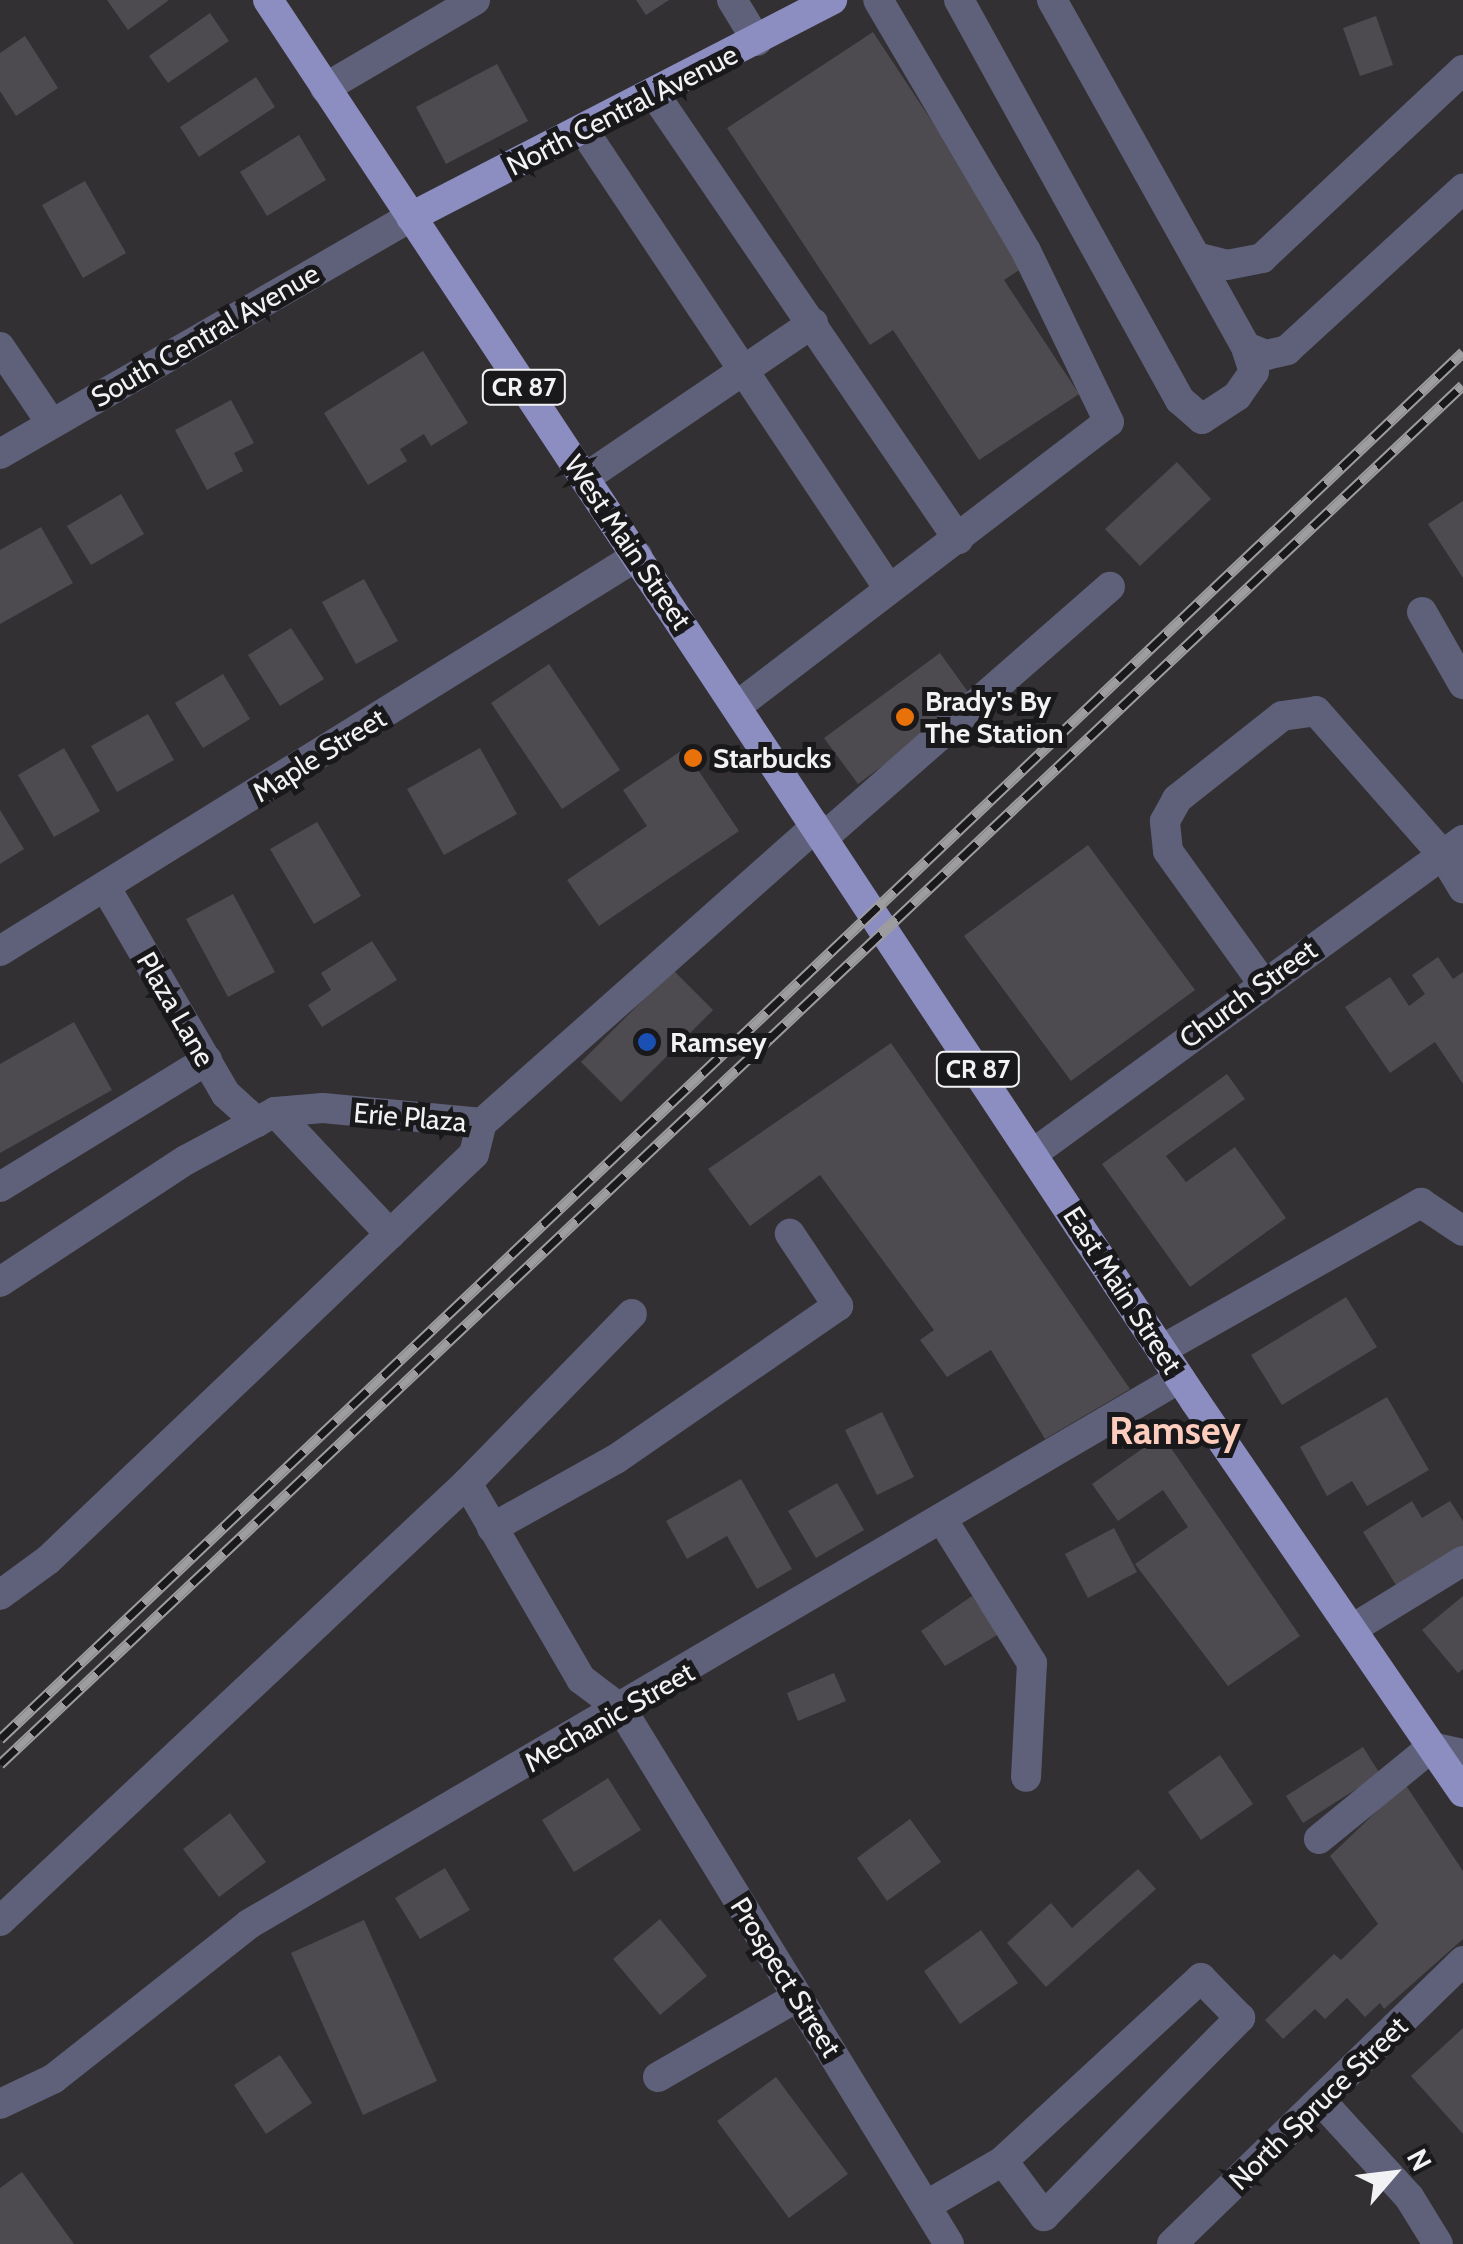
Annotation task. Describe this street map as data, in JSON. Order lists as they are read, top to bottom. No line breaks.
{"streets":{"main road":["North Central Avenue","CR 87","West Main Street","East Main Street"],"street":["South Central Avenue","Maple Street","Church Street","Plaza Lane","Erie Plaza","Mechanic Street","Prospect Street","North Spruce Street"]},"crossings":[["North Central Avenue","South Central Avenue"],["North Central Avenue","West Main Street"],["South Central Avenue","West Main Street"],["West Main Street","Maple Street"],["West Main Street","Erie Plaza"],["West Main Street","East Main Street"],["Maple Street","Plaza Lane"],["Church Street","East Main Street"],["Plaza Lane","Erie Plaza"],["East Main Street","Mechanic Street"],["Mechanic Street","Prospect Street"]],"districts":["Ramsey"],"places":["Brady's By The Station","Starbucks","Ramsey"],"north":"top right"}
